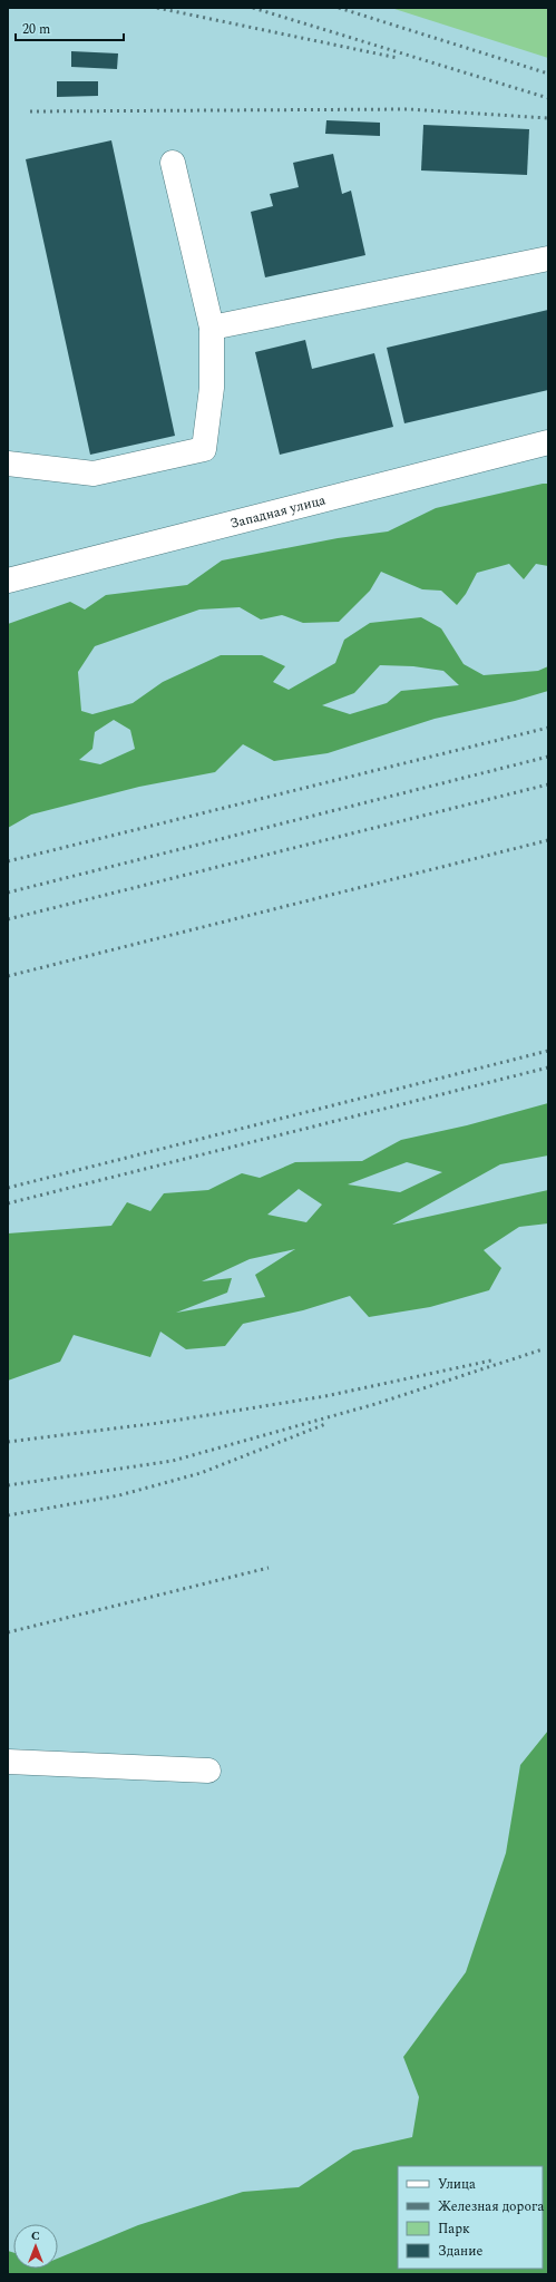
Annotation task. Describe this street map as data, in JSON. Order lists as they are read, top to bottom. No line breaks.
{"streets":{"street":["Западная улица"]},"legend":["Улица","Железная дорога","Парк","Здание"],"scale_bar":"20 m","north":"top"}
